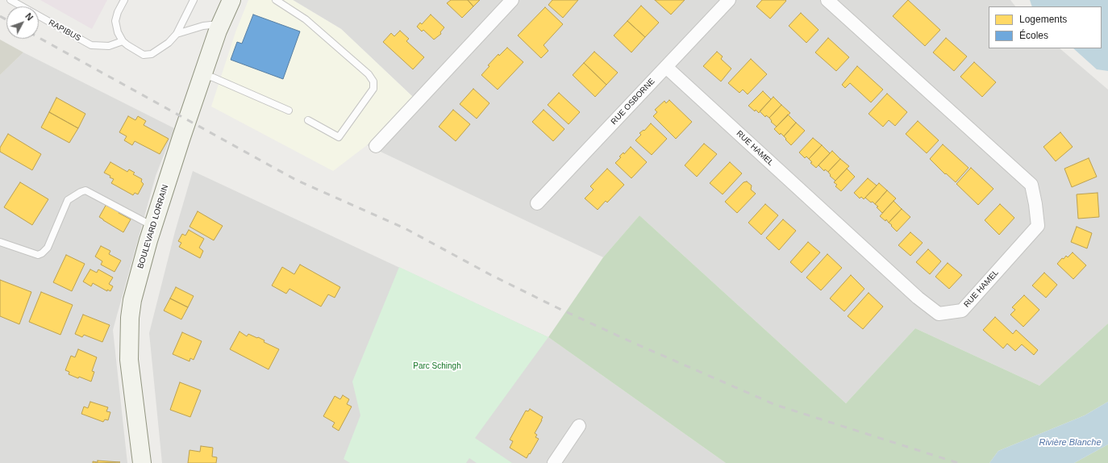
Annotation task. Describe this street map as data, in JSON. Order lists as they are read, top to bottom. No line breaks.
{"streets":{"main road":["BOULEVARD LORRAIN"],"street":["RUE OSBORNE","RUE HAMEL"],"lane":["RAPIBUS"]},"crossings":[["RUE OSBORNE","RUE HAMEL"]],"water":["Rivière Blanche"],"parks":["Parc Schingh"],"legend":["Logements","Écoles"],"north":"top right"}
